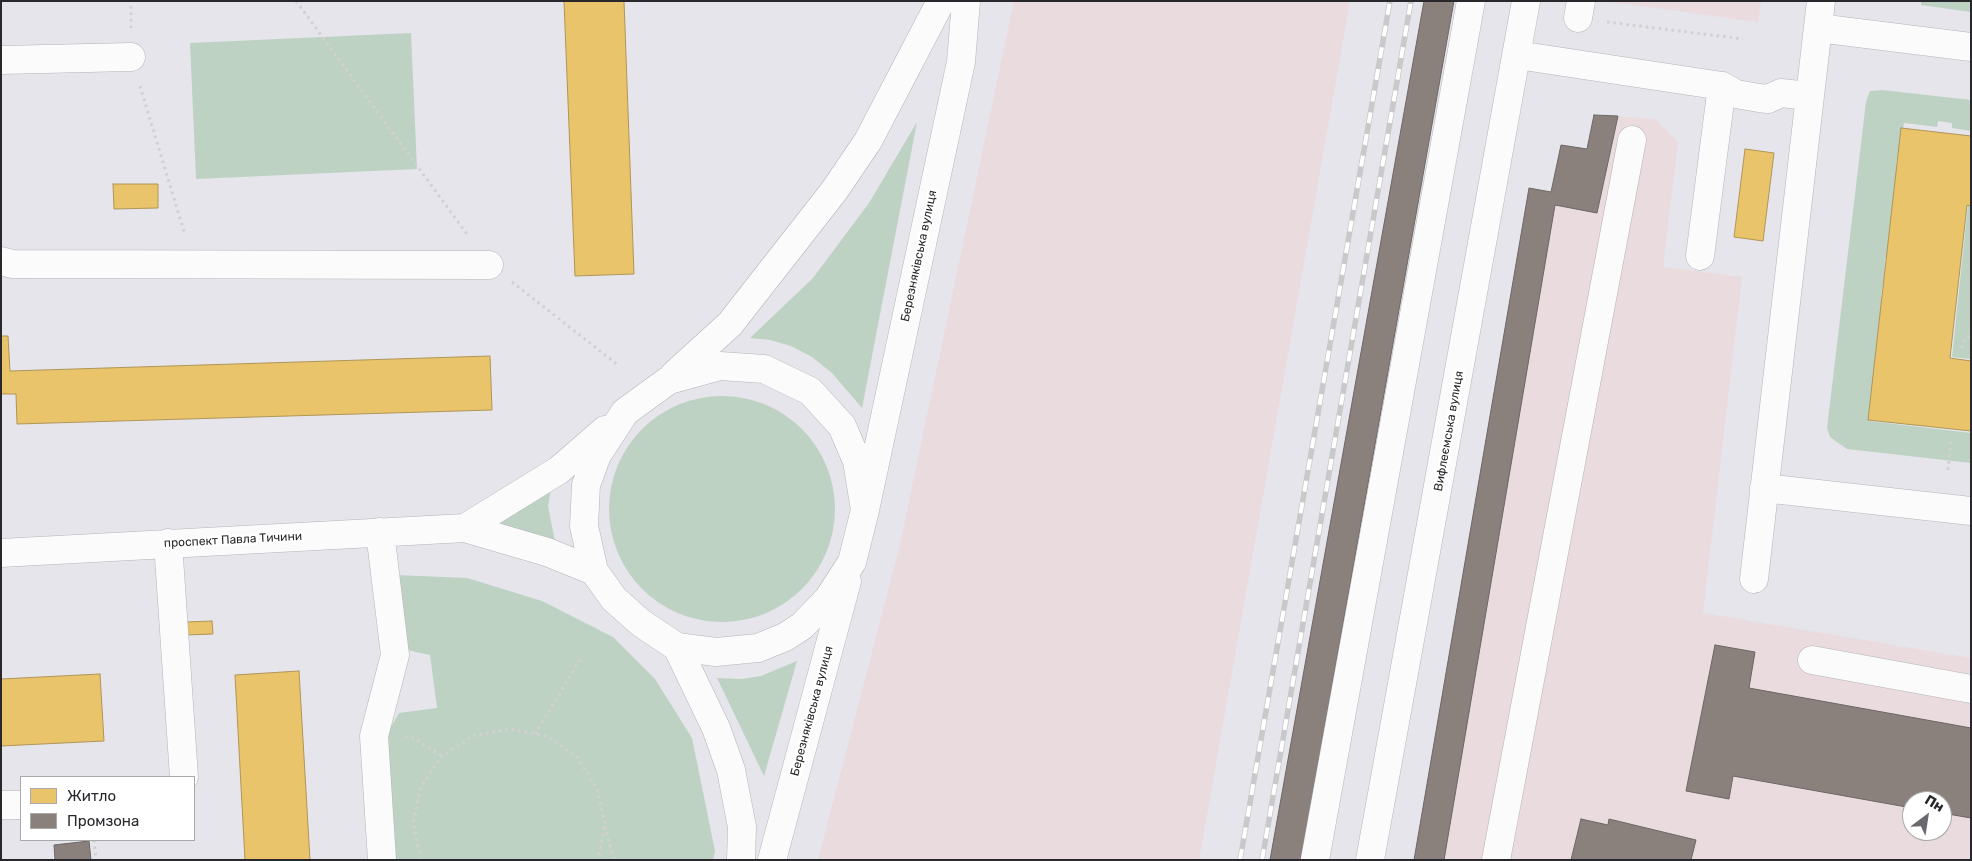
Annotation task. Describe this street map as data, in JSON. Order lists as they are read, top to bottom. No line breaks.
{"streets":{"street":["Березняківська вулиця","Вифлеємська вулиця","проспект Павла Тичини"]},"legend":["Житло","Промзона"],"north":"top right"}
